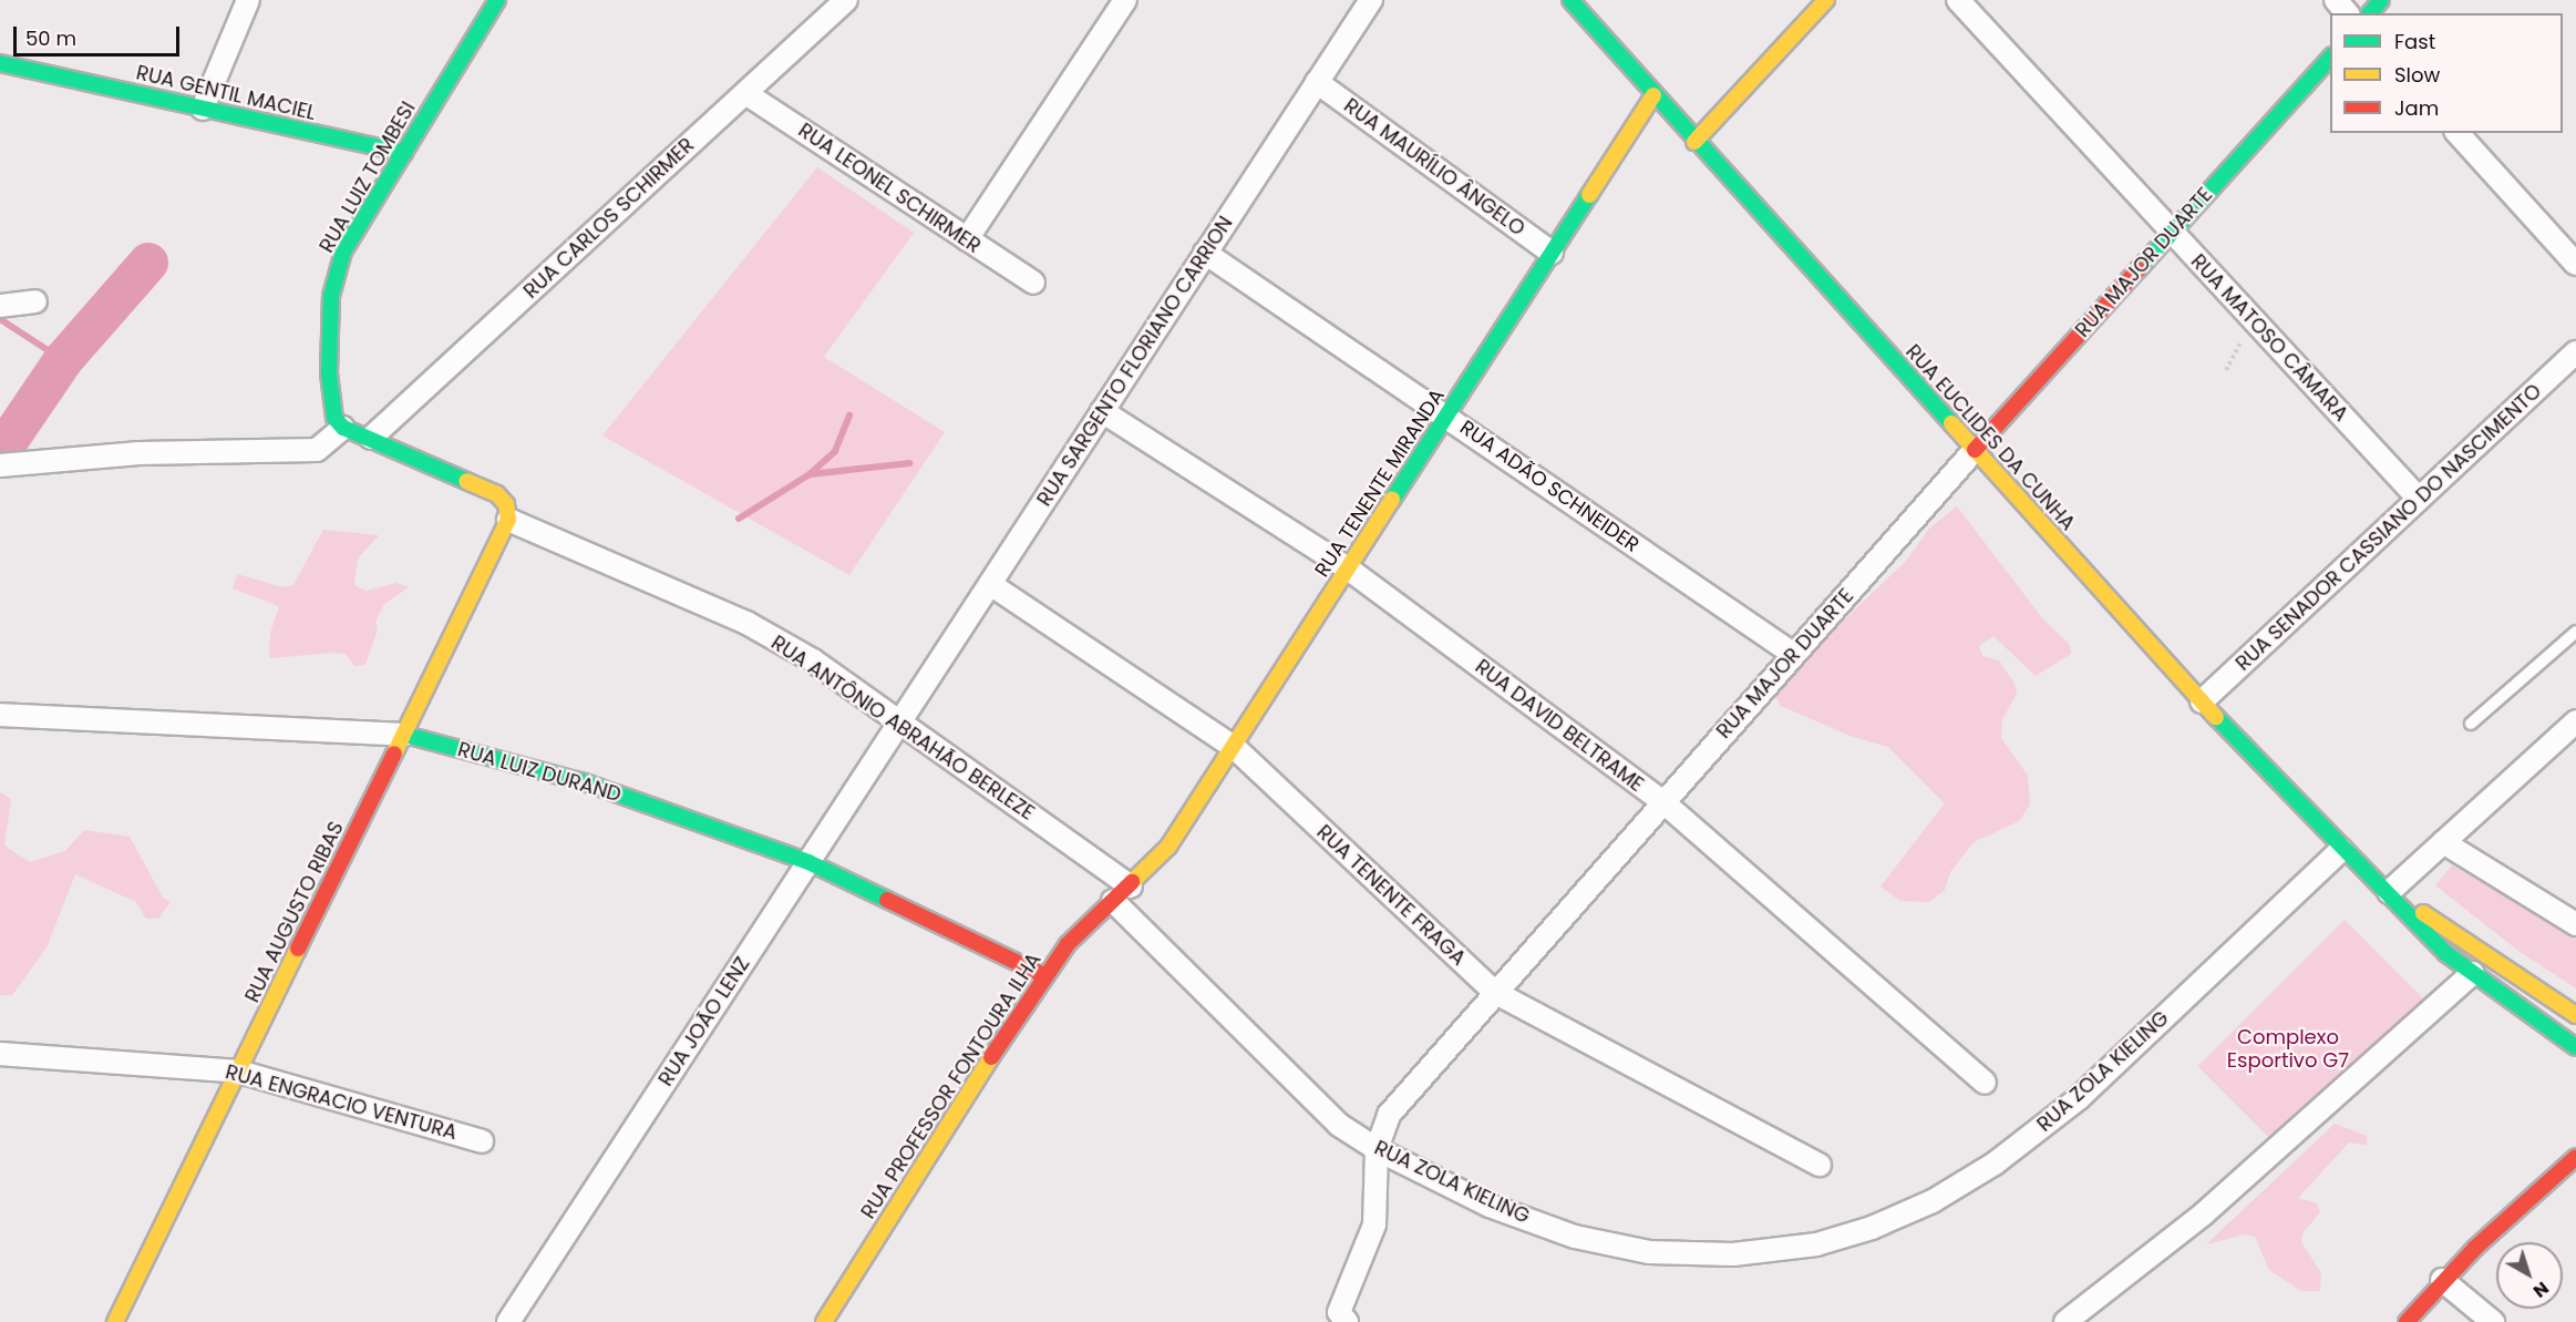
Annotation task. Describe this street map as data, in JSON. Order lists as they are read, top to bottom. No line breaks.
{"streets":{"street":["RUA GENTIL MACIEL","RUA MAURÍLIO ÂNGELO","RUA LUIZ TOMBESI","RUA LEONEL SCHIRMER","RUA CARLOS SCHIRMER","RUA MAJOR DUARTE","RUA MATOSO CÂMARA","RUA SARGENTO FLORIANO CARRION","RUA EUCLIDES DA CUNHA","RUA TENENTE MIRANDA","RUA ADÃO SCHNEIDER","RUA SENADOR CASSIANO DO NASCIMENTO","RUA DAVID BELTRAME","RUA ANTÔNIO ABRAHÃO BERLEZE","RUA LUIZ DURAND","RUA TENENTE FRAGA","RUA AUGUSTO RIBAS","RUA JOÃO LENZ","RUA ZOLA KIELING","RUA PROFESSOR FONTOURA ILHA","RUA ENGRACIO VENTURA"]},"crossings":[["RUA GENTIL MACIEL","RUA LUIZ TOMBESI"],["RUA MAURÍLIO ÂNGELO","RUA SARGENTO FLORIANO CARRION"],["RUA MAURÍLIO ÂNGELO","RUA TENENTE MIRANDA"],["RUA LEONEL SCHIRMER","RUA CARLOS SCHIRMER"],["RUA MAJOR DUARTE","RUA MATOSO CÂMARA"],["RUA MAJOR DUARTE","RUA EUCLIDES DA CUNHA"],["RUA MAJOR DUARTE","RUA ADÃO SCHNEIDER"],["RUA MAJOR DUARTE","RUA DAVID BELTRAME"],["RUA MAJOR DUARTE","RUA TENENTE FRAGA"],["RUA MAJOR DUARTE","RUA ZOLA KIELING"],["RUA MATOSO CÂMARA","RUA SENADOR CASSIANO DO NASCIMENTO"],["RUA SARGENTO FLORIANO CARRION","RUA ADÃO SCHNEIDER"],["RUA SARGENTO FLORIANO CARRION","RUA DAVID BELTRAME"],["RUA SARGENTO FLORIANO CARRION","RUA ANTÔNIO ABRAHÃO BERLEZE"],["RUA SARGENTO FLORIANO CARRION","RUA TENENTE FRAGA"],["RUA SARGENTO FLORIANO CARRION","RUA JOÃO LENZ"],["RUA EUCLIDES DA CUNHA","RUA TENENTE MIRANDA"],["RUA EUCLIDES DA CUNHA","RUA SENADOR CASSIANO DO NASCIMENTO"],["RUA EUCLIDES DA CUNHA","RUA ZOLA KIELING"],["RUA TENENTE MIRANDA","RUA ADÃO SCHNEIDER"],["RUA TENENTE MIRANDA","RUA DAVID BELTRAME"],["RUA TENENTE MIRANDA","RUA ANTÔNIO ABRAHÃO BERLEZE"],["RUA TENENTE MIRANDA","RUA TENENTE FRAGA"],["RUA TENENTE MIRANDA","RUA PROFESSOR FONTOURA ILHA"],["RUA ANTÔNIO ABRAHÃO BERLEZE","RUA AUGUSTO RIBAS"],["RUA ANTÔNIO ABRAHÃO BERLEZE","RUA JOÃO LENZ"],["RUA ANTÔNIO ABRAHÃO BERLEZE","RUA PROFESSOR FONTOURA ILHA"],["RUA LUIZ DURAND","RUA AUGUSTO RIBAS"],["RUA LUIZ DURAND","RUA JOÃO LENZ"],["RUA LUIZ DURAND","RUA PROFESSOR FONTOURA ILHA"],["RUA AUGUSTO RIBAS","RUA ENGRACIO VENTURA"],["RUA ZOLA KIELING","RUA PROFESSOR FONTOURA ILHA"]],"parks":["Complexo Esportivo G7"],"legend":["Fast","Slow","Jam"],"scale_bar":"50 m","north":"bottom right"}
